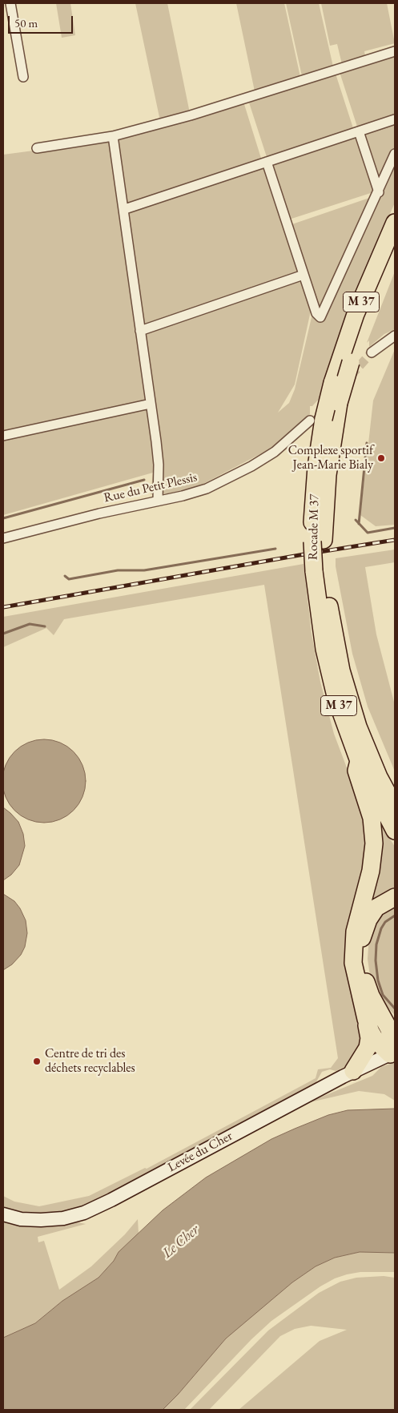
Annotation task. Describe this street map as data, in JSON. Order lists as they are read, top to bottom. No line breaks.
{"streets":{"highway":["M 37","Rocade M 37"],"street":["Rue du Petit Plessis","Levée du Cher"]},"crossings":[["Rue du Petit Plessis","Rocade M 37"]],"water":["Le Cher"],"places":["Complexe sportif Jean-Marie Bialy","Centre de tri des déchets recyclables"],"scale_bar":"50 m"}
